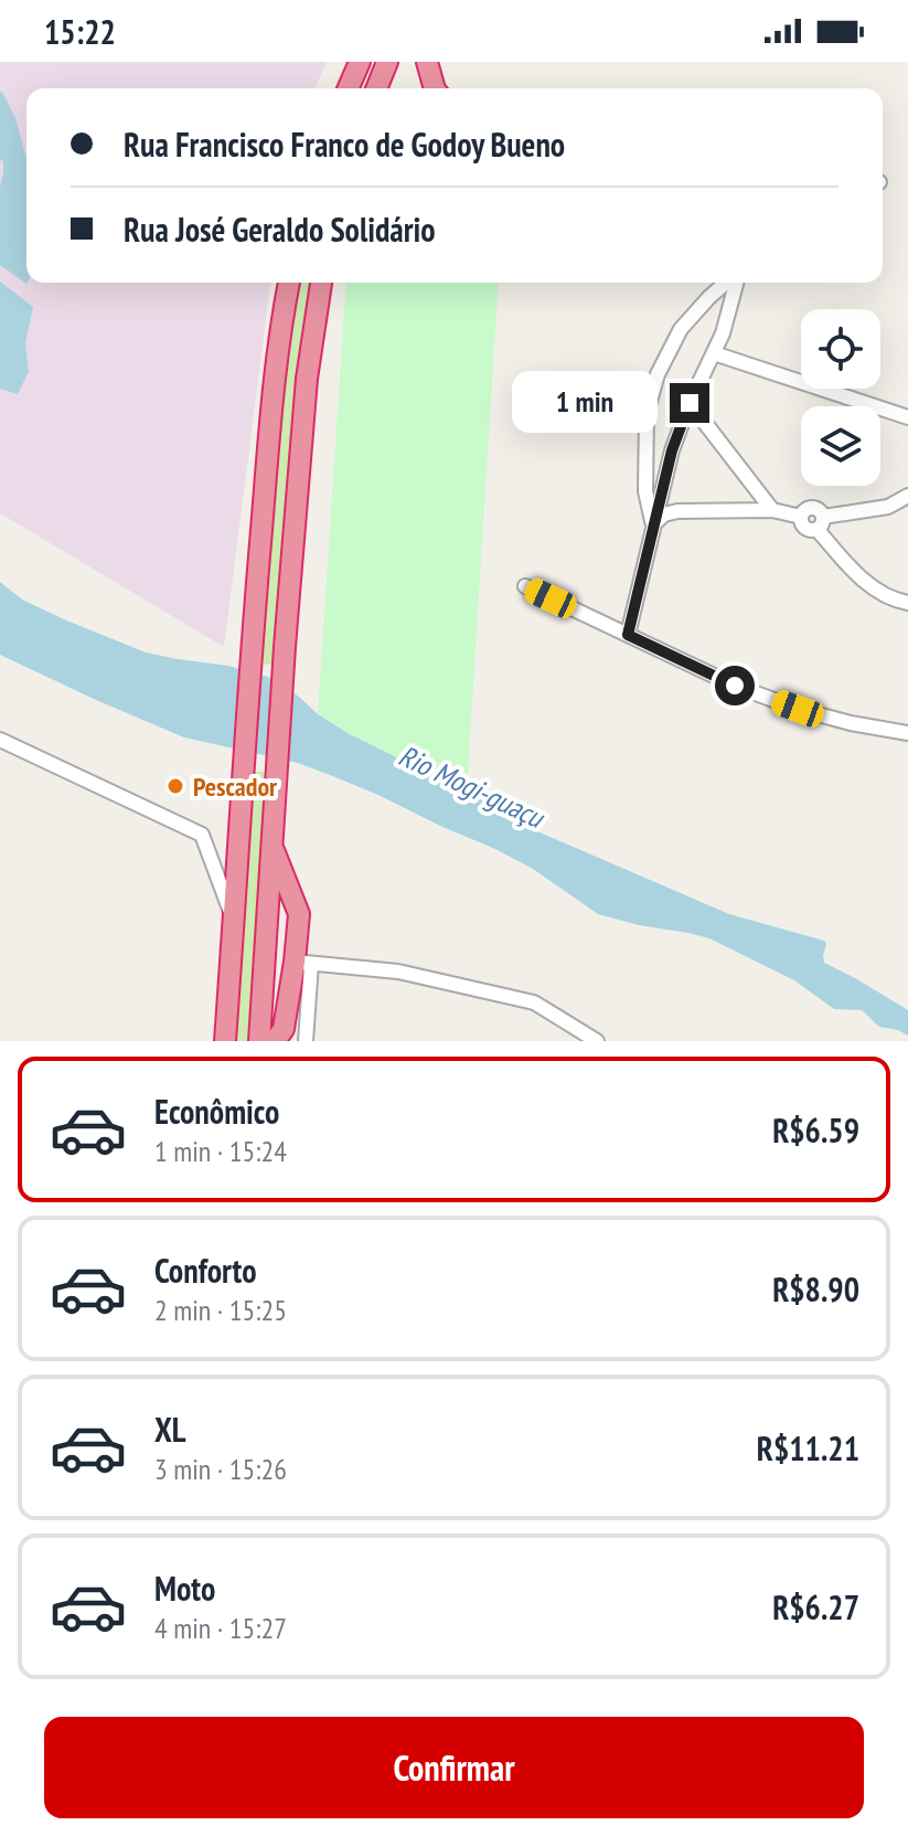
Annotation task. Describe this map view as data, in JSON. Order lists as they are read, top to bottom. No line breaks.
{"water":["Rio Mogi-guaçu"],"places":["Pescador"],"page":{"status":"15:22","banner":["Rua Francisco Franco de Godoy Bueno","Rua José Geraldo Solidário"],"bubble":"1 min","list":[{"name":"Econômico","note":"1 min · 15:24","value":"R$6.59"},{"name":"Conforto","note":"2 min · 15:25","value":"R$8.90"},{"name":"XL","note":"3 min · 15:26","value":"R$11.21"},{"name":"Moto","note":"4 min · 15:27","value":"R$6.27"}],"buttons":"Confirmar"}}
